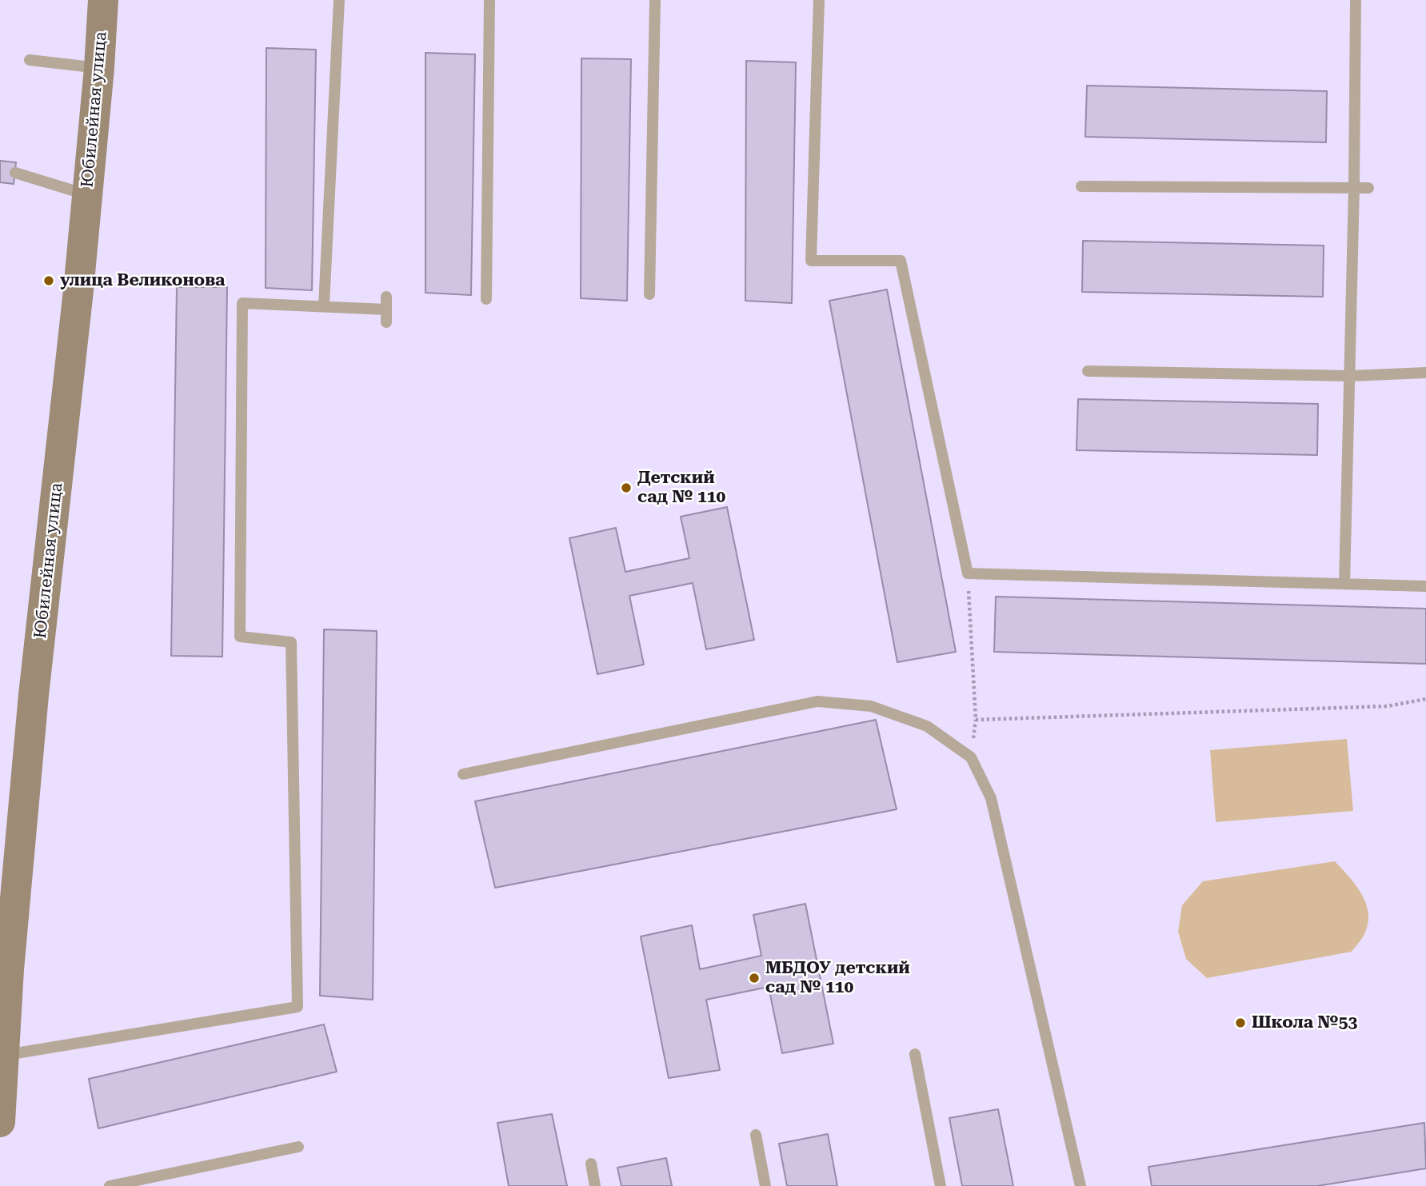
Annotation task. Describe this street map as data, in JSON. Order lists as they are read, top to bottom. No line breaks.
{"streets":{"street":["Юбилейная улица"]},"places":["улица Великонова","Детский сад № 110","МБДОУ детский сад № 110","Школа №53"]}
